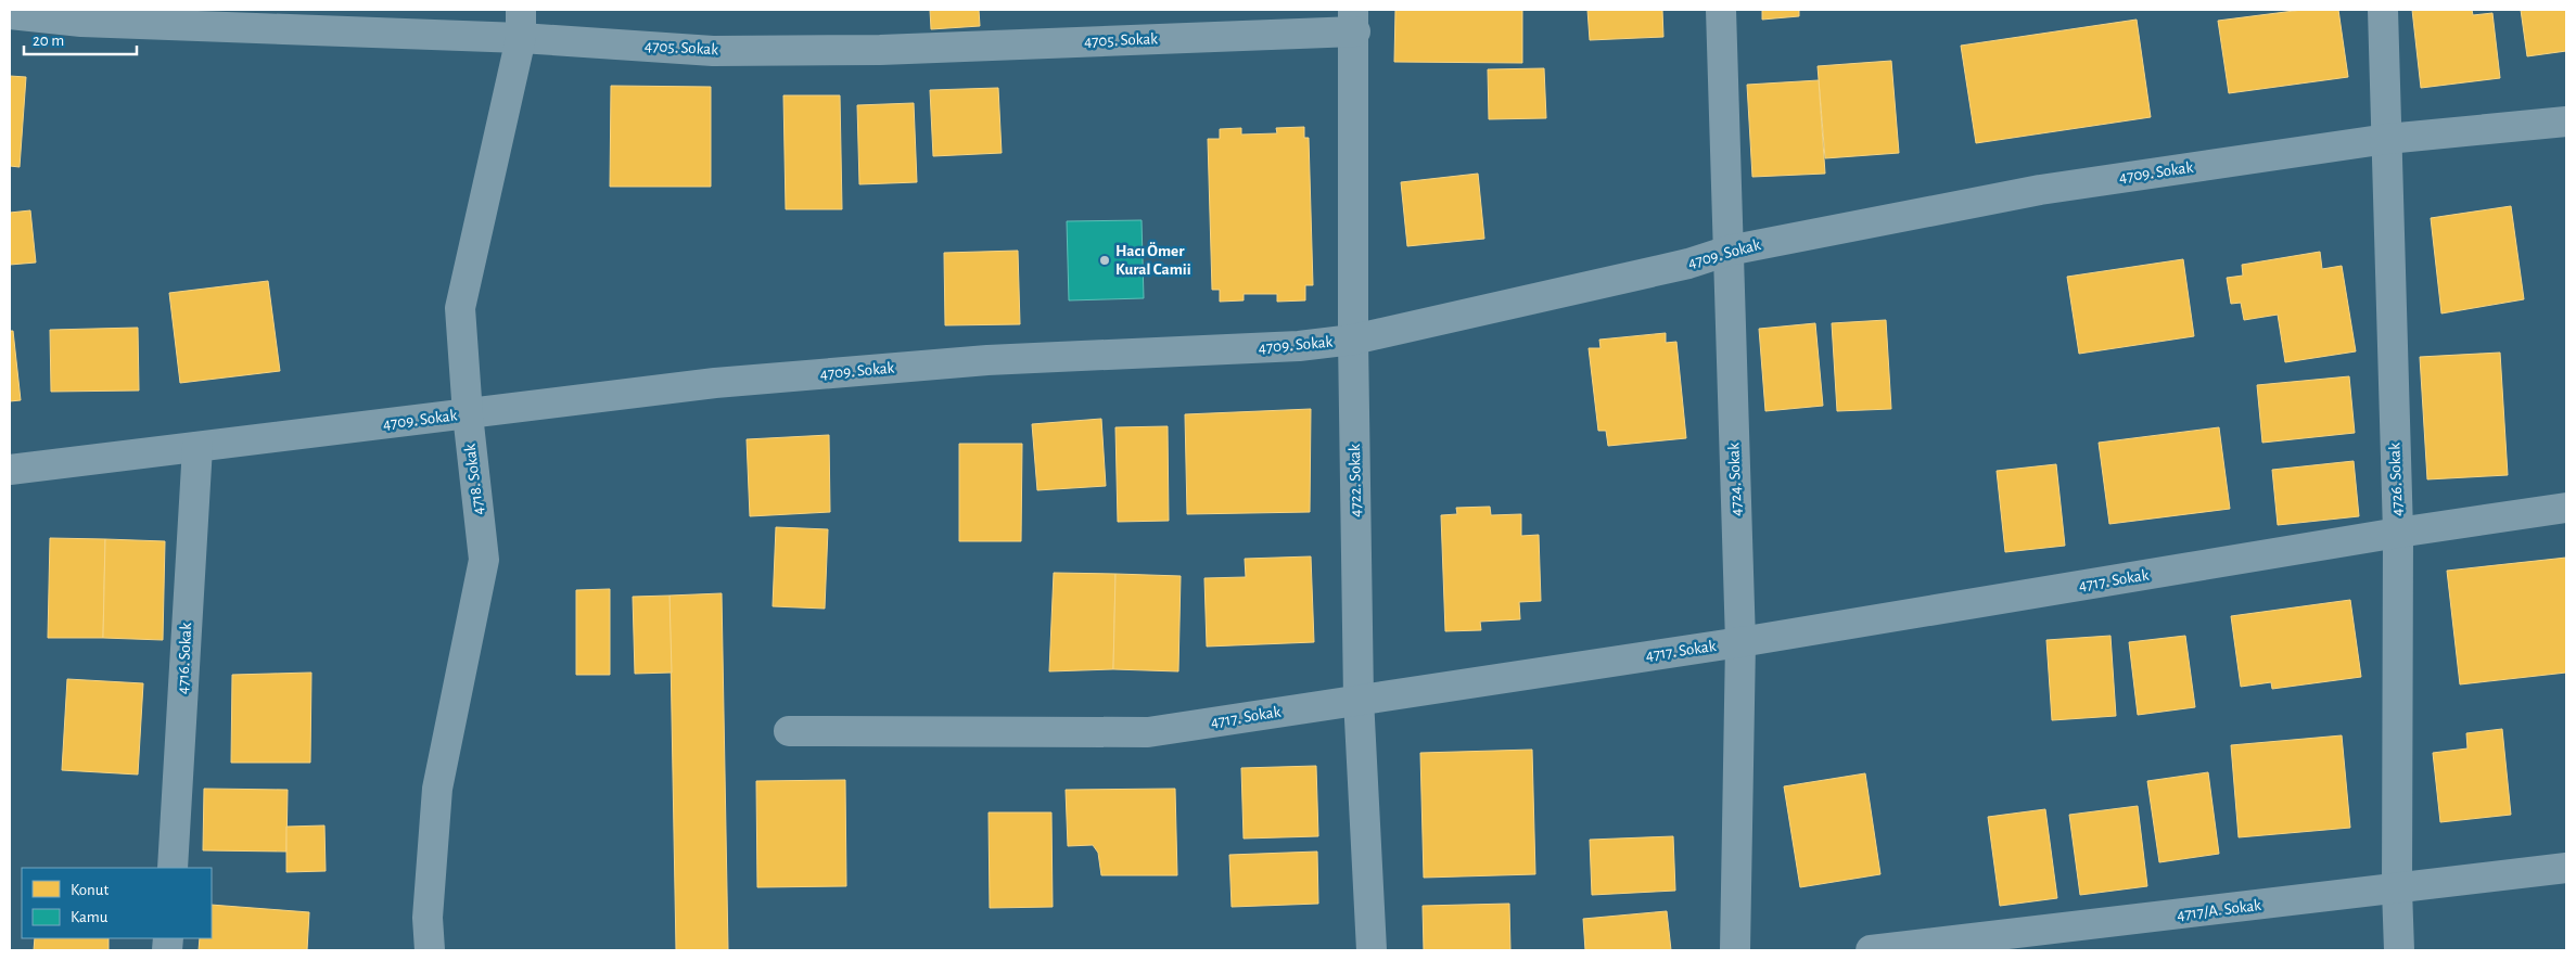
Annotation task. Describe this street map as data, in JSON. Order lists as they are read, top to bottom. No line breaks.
{"streets":{"street":["4705. Sokak","4709. Sokak","4718. Sokak","4724. Sokak","4726. Sokak","4722. Sokak","4717. Sokak","4716. Sokak","4717/A. Sokak"]},"crossings":[["4705. Sokak","4718. Sokak"],["4705. Sokak","4722. Sokak"],["4709. Sokak","4718. Sokak"],["4709. Sokak","4724. Sokak"],["4709. Sokak","4726. Sokak"],["4709. Sokak","4722. Sokak"],["4709. Sokak","4716. Sokak"],["4724. Sokak","4717. Sokak"],["4726. Sokak","4717. Sokak"],["4726. Sokak","4717/A. Sokak"],["4722. Sokak","4717. Sokak"]],"places":["Hacı Ömer Kural Camii"],"legend":["Konut","Kamu"],"scale_bar":"20 m"}
